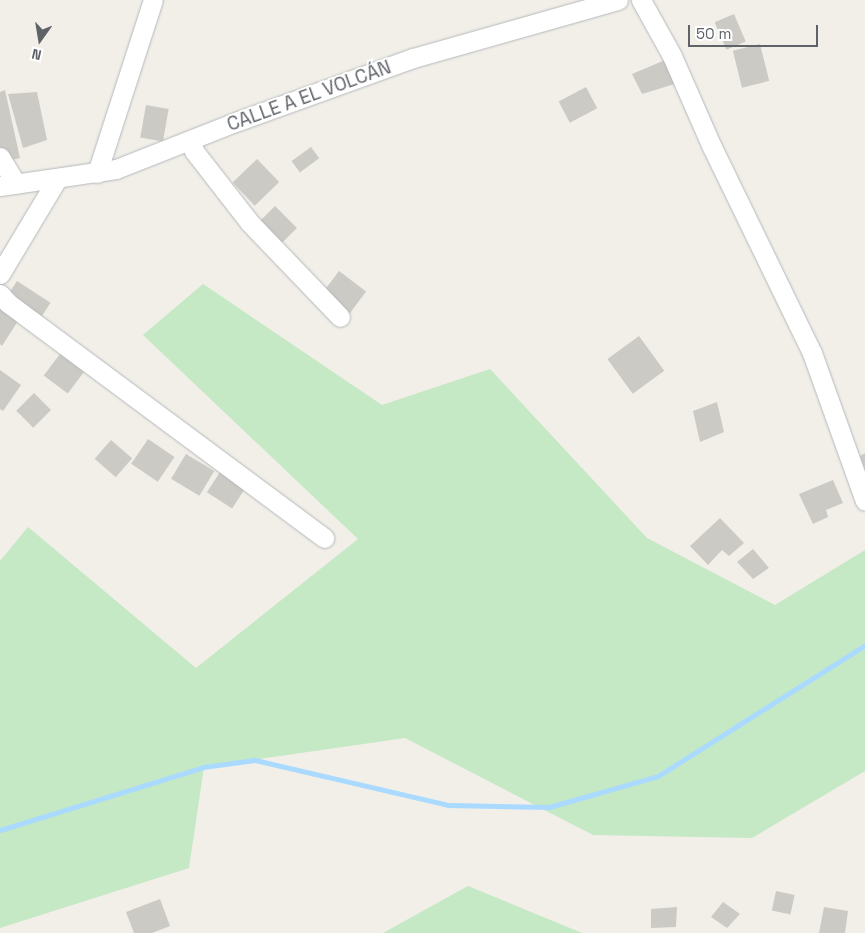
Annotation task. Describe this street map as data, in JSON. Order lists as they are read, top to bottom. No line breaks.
{"streets":{"street":["CALLE A EL VOLCÁN"]},"scale_bar":"50 m","north":"bottom"}
